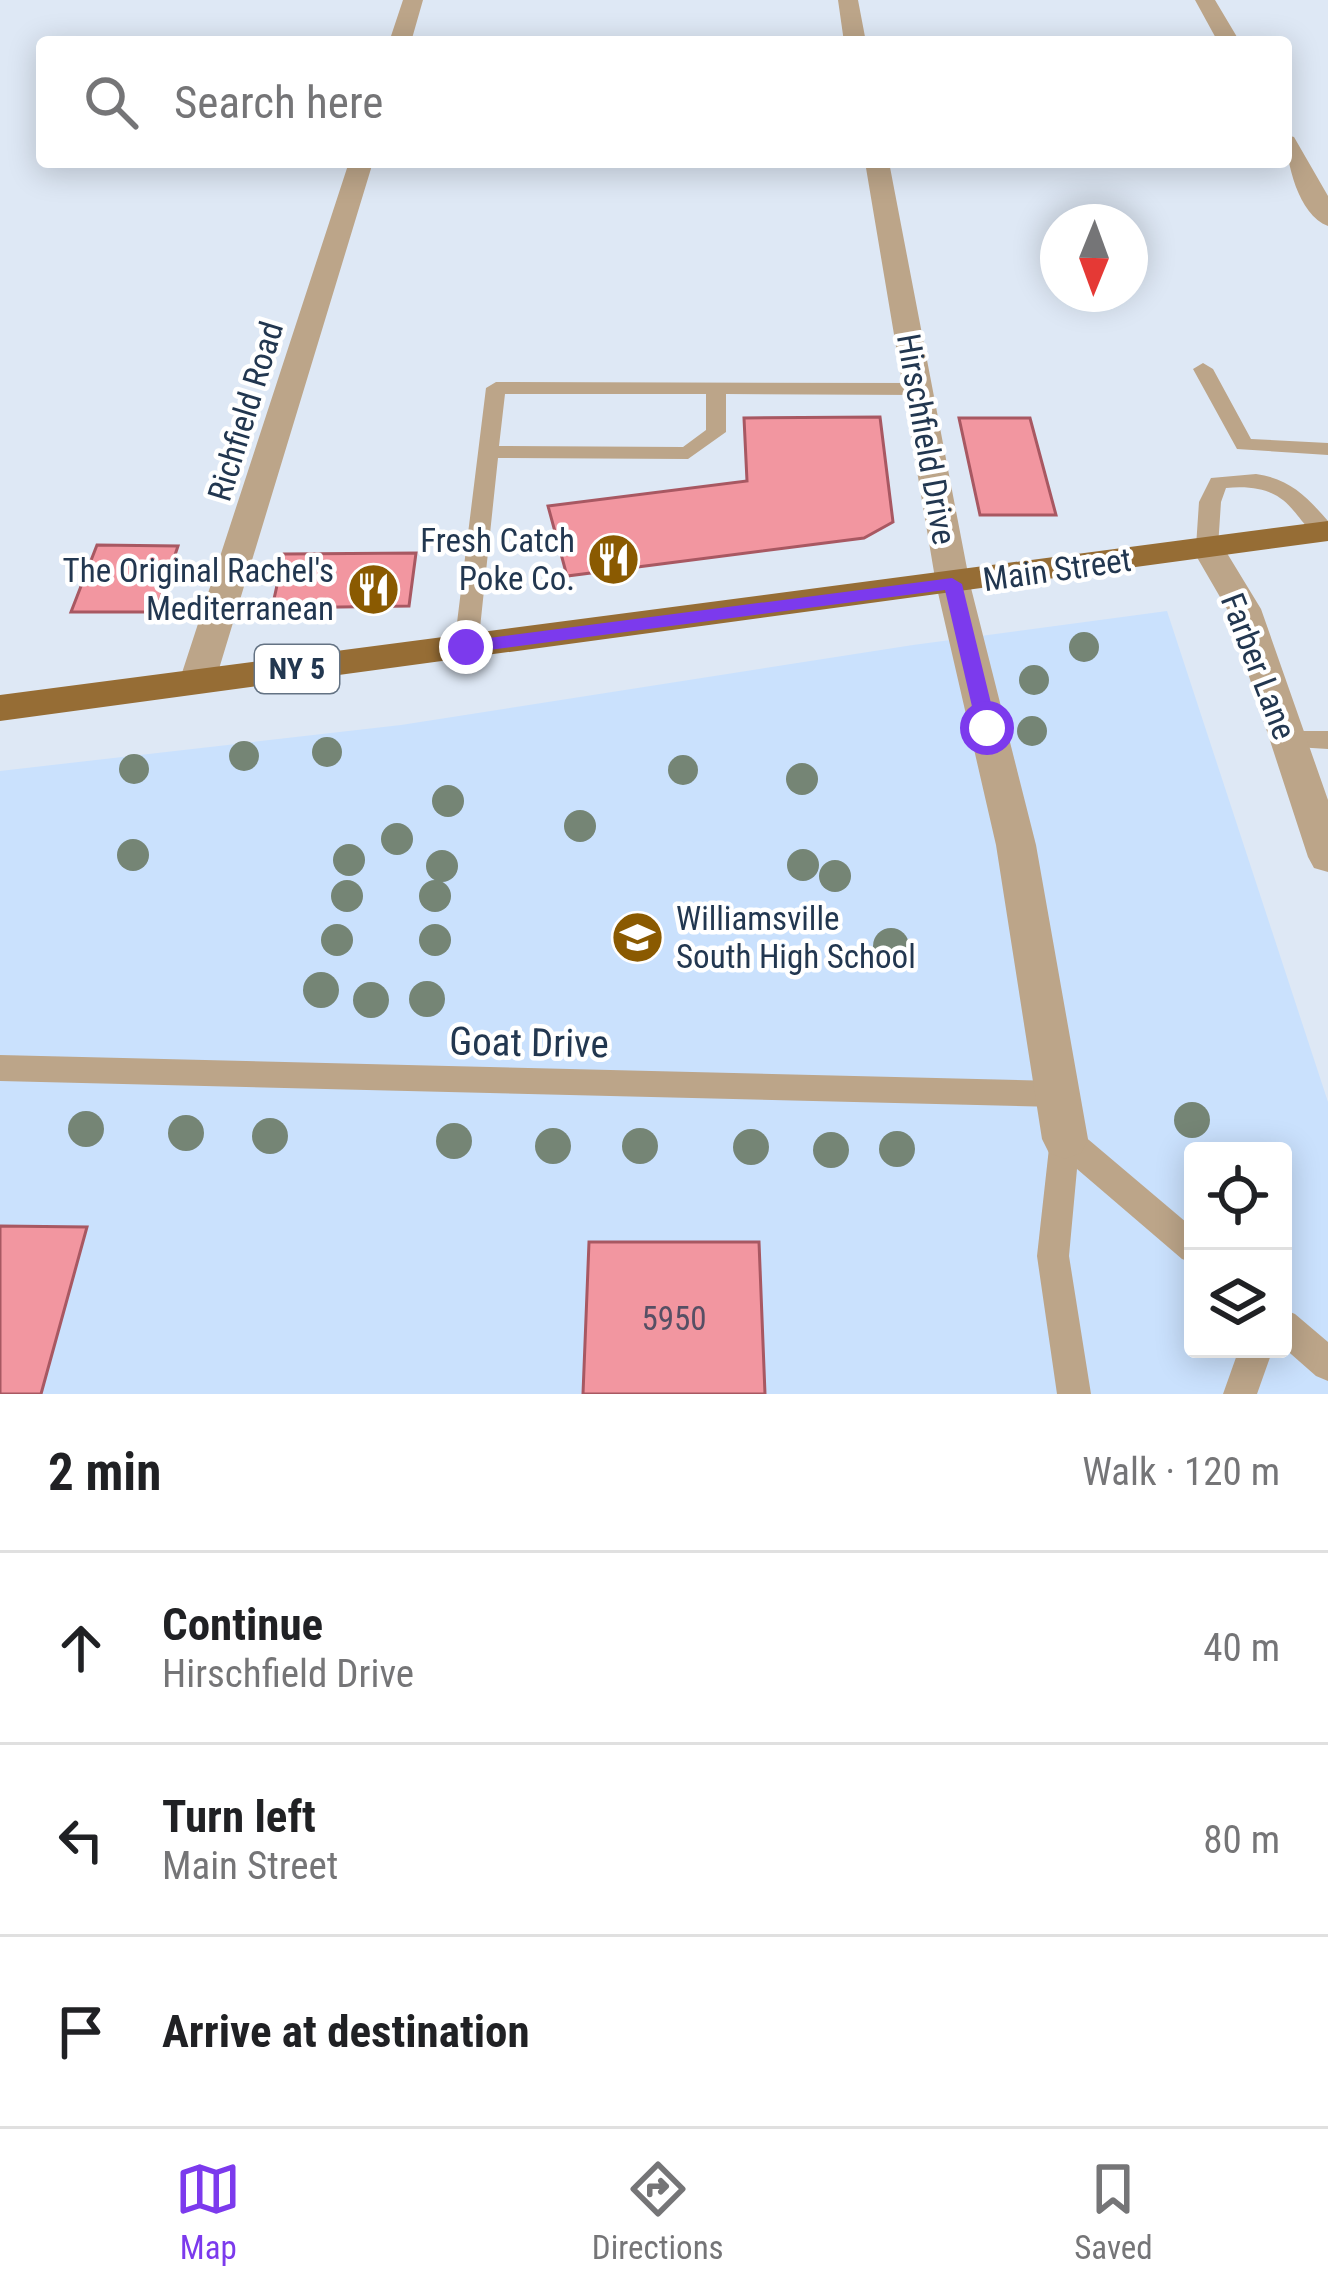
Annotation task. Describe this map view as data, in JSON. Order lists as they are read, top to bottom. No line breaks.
{"streets":{"main road":["Main Street","NY 5"],"street":["Richfield Road","Hirschfield Drive","Farber Lane"],"lane":["Goat Drive"]},"crossings":[["Richfield Road","Main Street"],["Hirschfield Drive","Main Street"],["Hirschfield Drive","Goat Drive"],["Main Street","Farber Lane"]],"places":{"restaurant":["Fresh Catch Poke Co.","The Original Rachel's Mediterranean"],"school or university":["Williamsville South High School"]},"house_numbers":["5950"],"north":"bottom","page":{"search":"Search here","heading":["2 min","Walk · 120 m"],"list":[["Continue","Hirschfield Drive","40 m"],["Turn left","Main Street","80 m"],"Arrive at destination"],"nav":["Map","Directions","Saved"]}}
